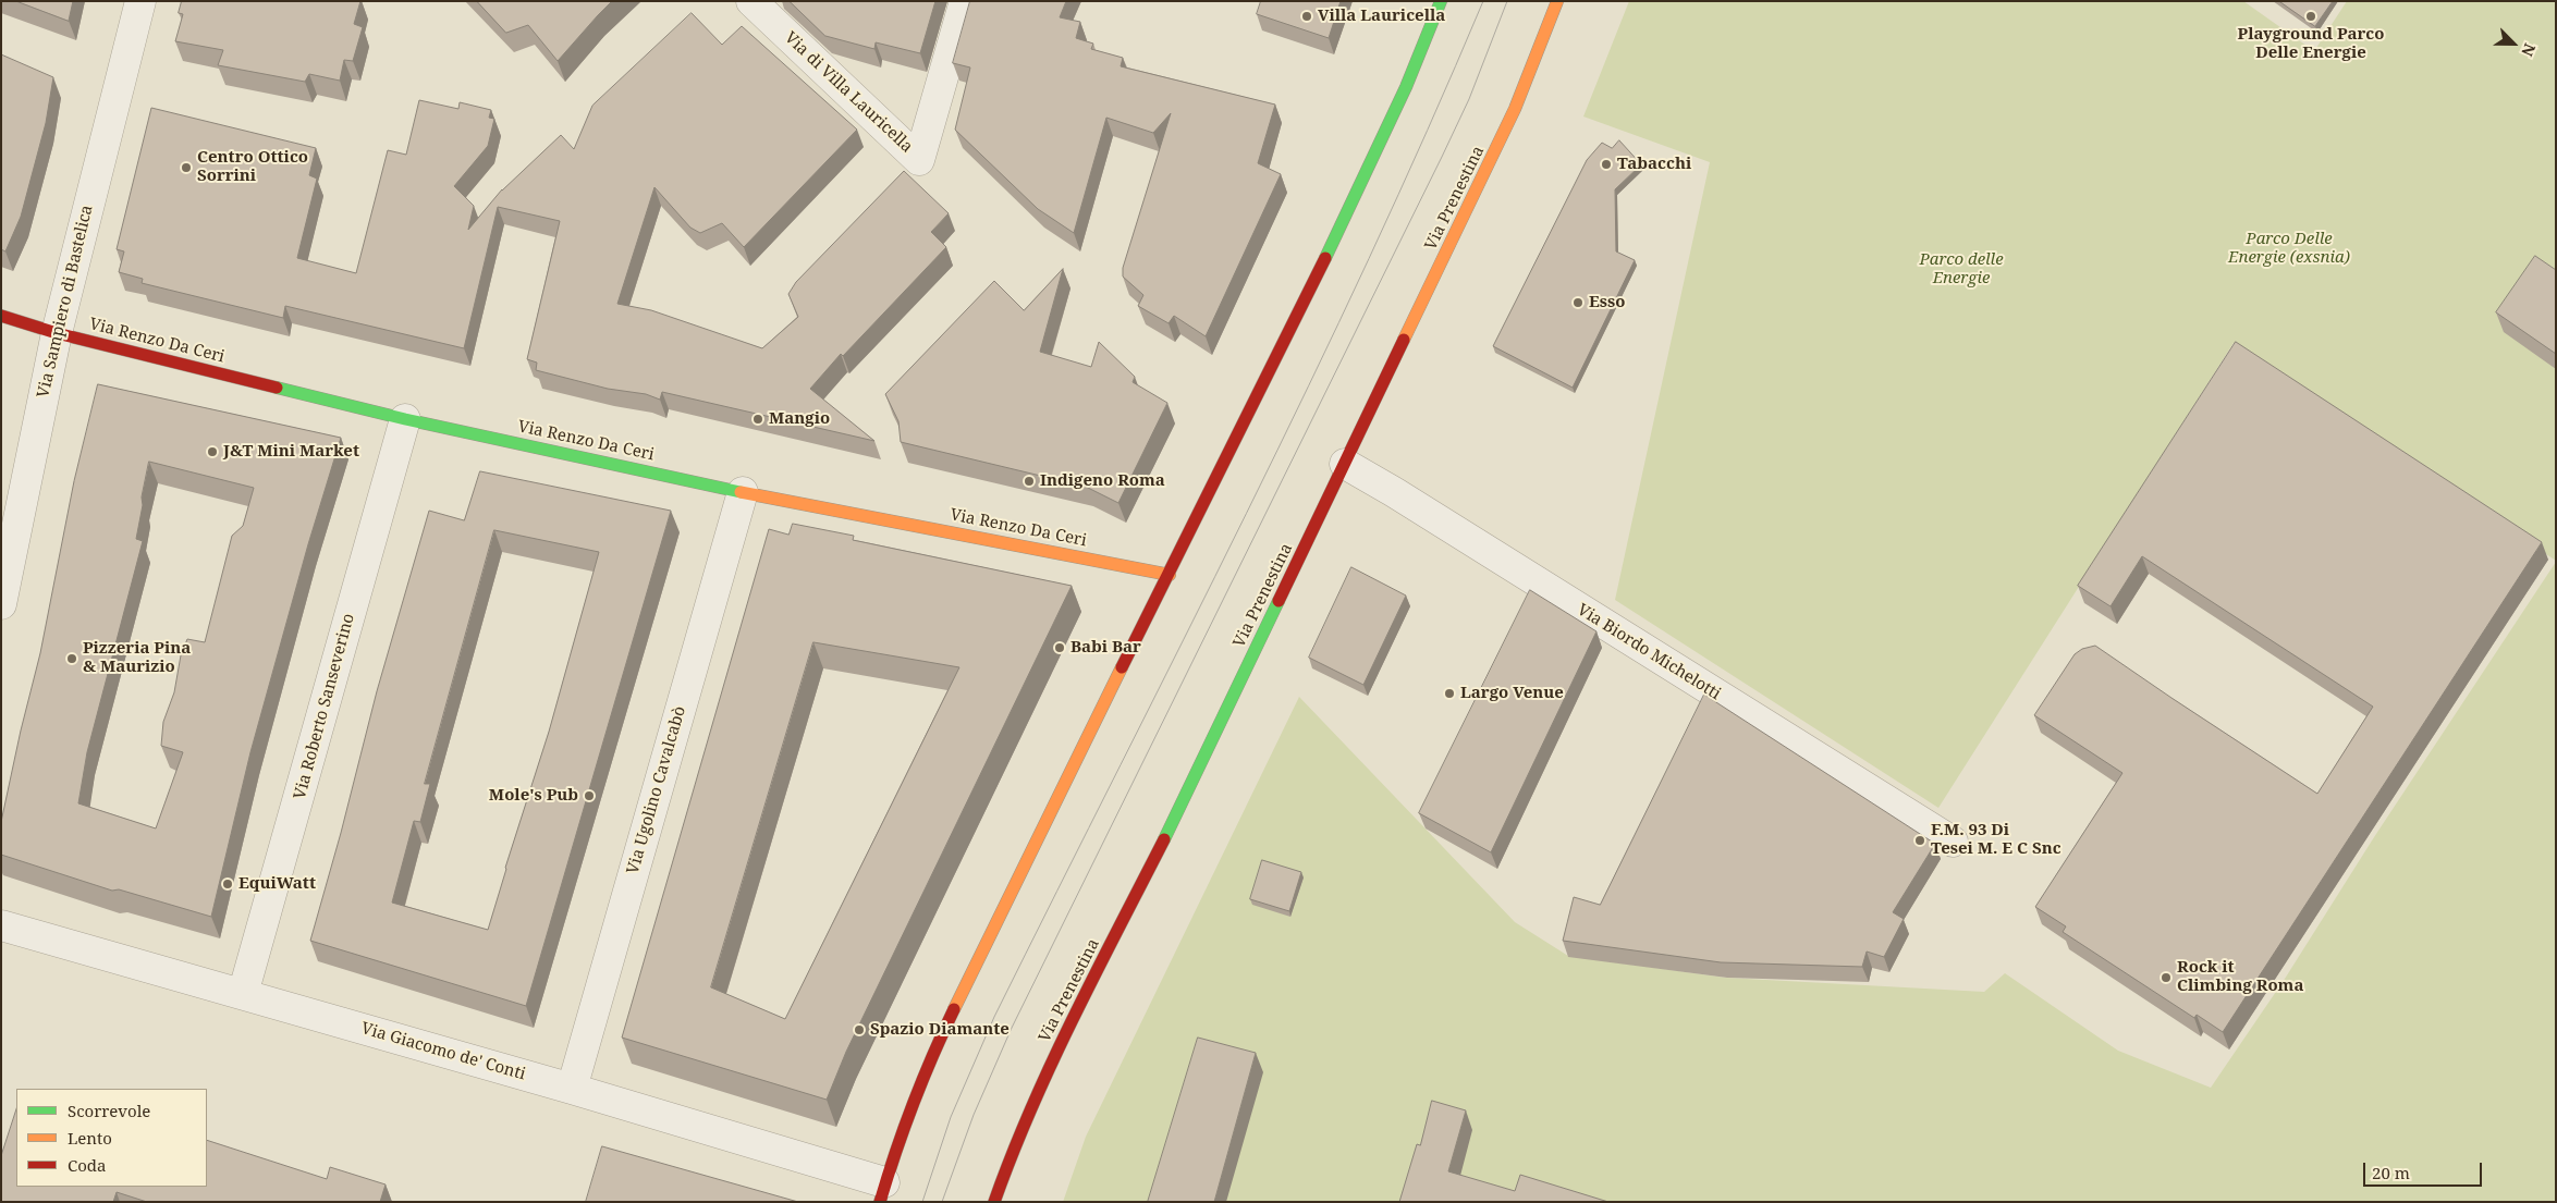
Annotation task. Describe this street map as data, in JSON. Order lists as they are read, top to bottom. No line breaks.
{"streets":{"main road":["Via Prenestina","Via Renzo Da Ceri"],"street":["Via di Villa Lauricella","Via Sampiero di Bastelica","Via Biordo Michelotti","Via Roberto Sanseverino","Via Ugolino Cavalcabò","Via Giacomo de' Conti"]},"crossings":[["Via Prenestina","Via Biordo Michelotti"],["Via Sampiero di Bastelica","Via Renzo Da Ceri"],["Via Renzo Da Ceri","Via Roberto Sanseverino"],["Via Renzo Da Ceri","Via Ugolino Cavalcabò"],["Via Roberto Sanseverino","Via Giacomo de' Conti"],["Via Ugolino Cavalcabò","Via Giacomo de' Conti"]],"parks":["Parco Delle Energie (exsnia)","Parco delle Energie"],"places":["Villa Lauricella","Playground Parco Delle Energie","Tabacchi","Centro Ottico Sorrini","Esso","Mangio","J&T Mini Market","Indigeno Roma","Babi Bar","Pizzeria Pina & Maurizio","Largo Venue","Mole's Pub","F.M. 93 Di Tesei M. E C Snc","EquiWatt","Rock it Climbing Roma","Spazio Diamante"],"legend":["Scorrevole","Lento","Coda"],"scale_bar":"20 m","north":"bottom right"}
